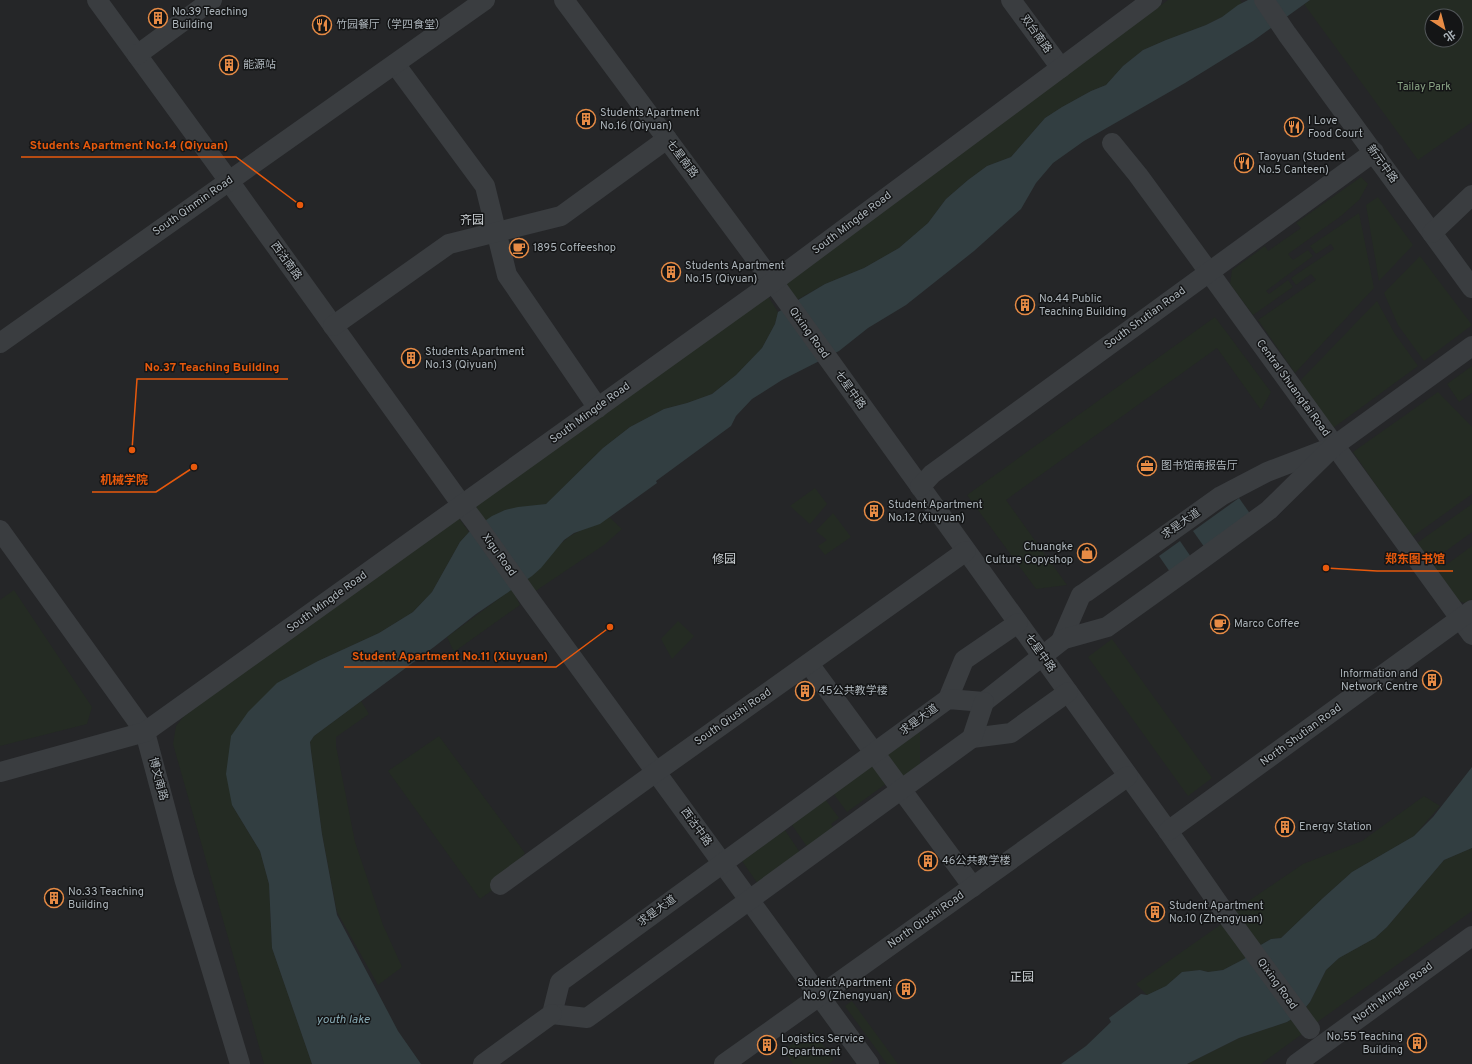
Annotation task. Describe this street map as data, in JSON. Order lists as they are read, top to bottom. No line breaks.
{"streets":{"street":["双台南路","七星南路","新元中路","South Qinmin Road","South Mingde Road","西沽南路","South Shutian Road","Qixing Road","Central Shuangtai Road","七星中路","求是大道","Xigu Road","South Qiushi Road","North Shutian Road","博文南路","西沽中路","North Qiushi Road","North Mingde Road"]},"crossings":[["双台南路","South Mingde Road"],["七星南路","South Mingde Road"],["七星南路","Qixing Road"],["新元中路","South Shutian Road"],["South Qinmin Road","西沽南路"],["South Mingde Road","西沽南路"],["South Mingde Road","博文南路"],["西沽南路","Xigu Road"],["South Shutian Road","Central Shuangtai Road"],["South Shutian Road","七星中路"],["Qixing Road","七星中路"],["Central Shuangtai Road","求是大道"],["Central Shuangtai Road","North Shutian Road"],["七星中路","求是大道"],["七星中路","South Qiushi Road"],["七星中路","North Shutian Road"],["七星中路","North Qiushi Road"],["求是大道","西沽中路"],["Xigu Road","西沽中路"],["South Qiushi Road","西沽中路"],["西沽中路","North Qiushi Road"]],"districts":["齐园","修园","正园"],"water":["youth lake"],"parks":["Tailay Park"],"places":{"building":["No.39 Teaching Building","能源站","Students Apartment No.16 (Qiyuan)","Students Apartment No.15 (Qiyuan)","No.44 Public Teaching Building","Students Apartment No.13 (Qiyuan)","Student Apartment No.12 (Xiuyuan)","Information and Network Centre","45公共教学楼","Energy Station","46公共教学楼","No.33 Teaching Building","Student Apartment No.10 (Zhengyuan)","Student Apartment No.9 (Zhengyuan)","No.55 Teaching Building","Logistics Service Department"],"restaurant":["竹园餐厅（学四食堂）","I Love Food Court","Taoyuan (Student No.5 Canteen)"],"other":["Students Apartment No.14 (Qiyuan)","No.37 Teaching Building","机械学院","郑东图书馆","Student Apartment No.11 (Xiuyuan)"],"cafe":["1895 Coffeeshop","Marco Coffee"],"office":["图书馆南报告厅"],"shop":["Chuangke Culture Copyshop"]},"north":"bottom right"}
